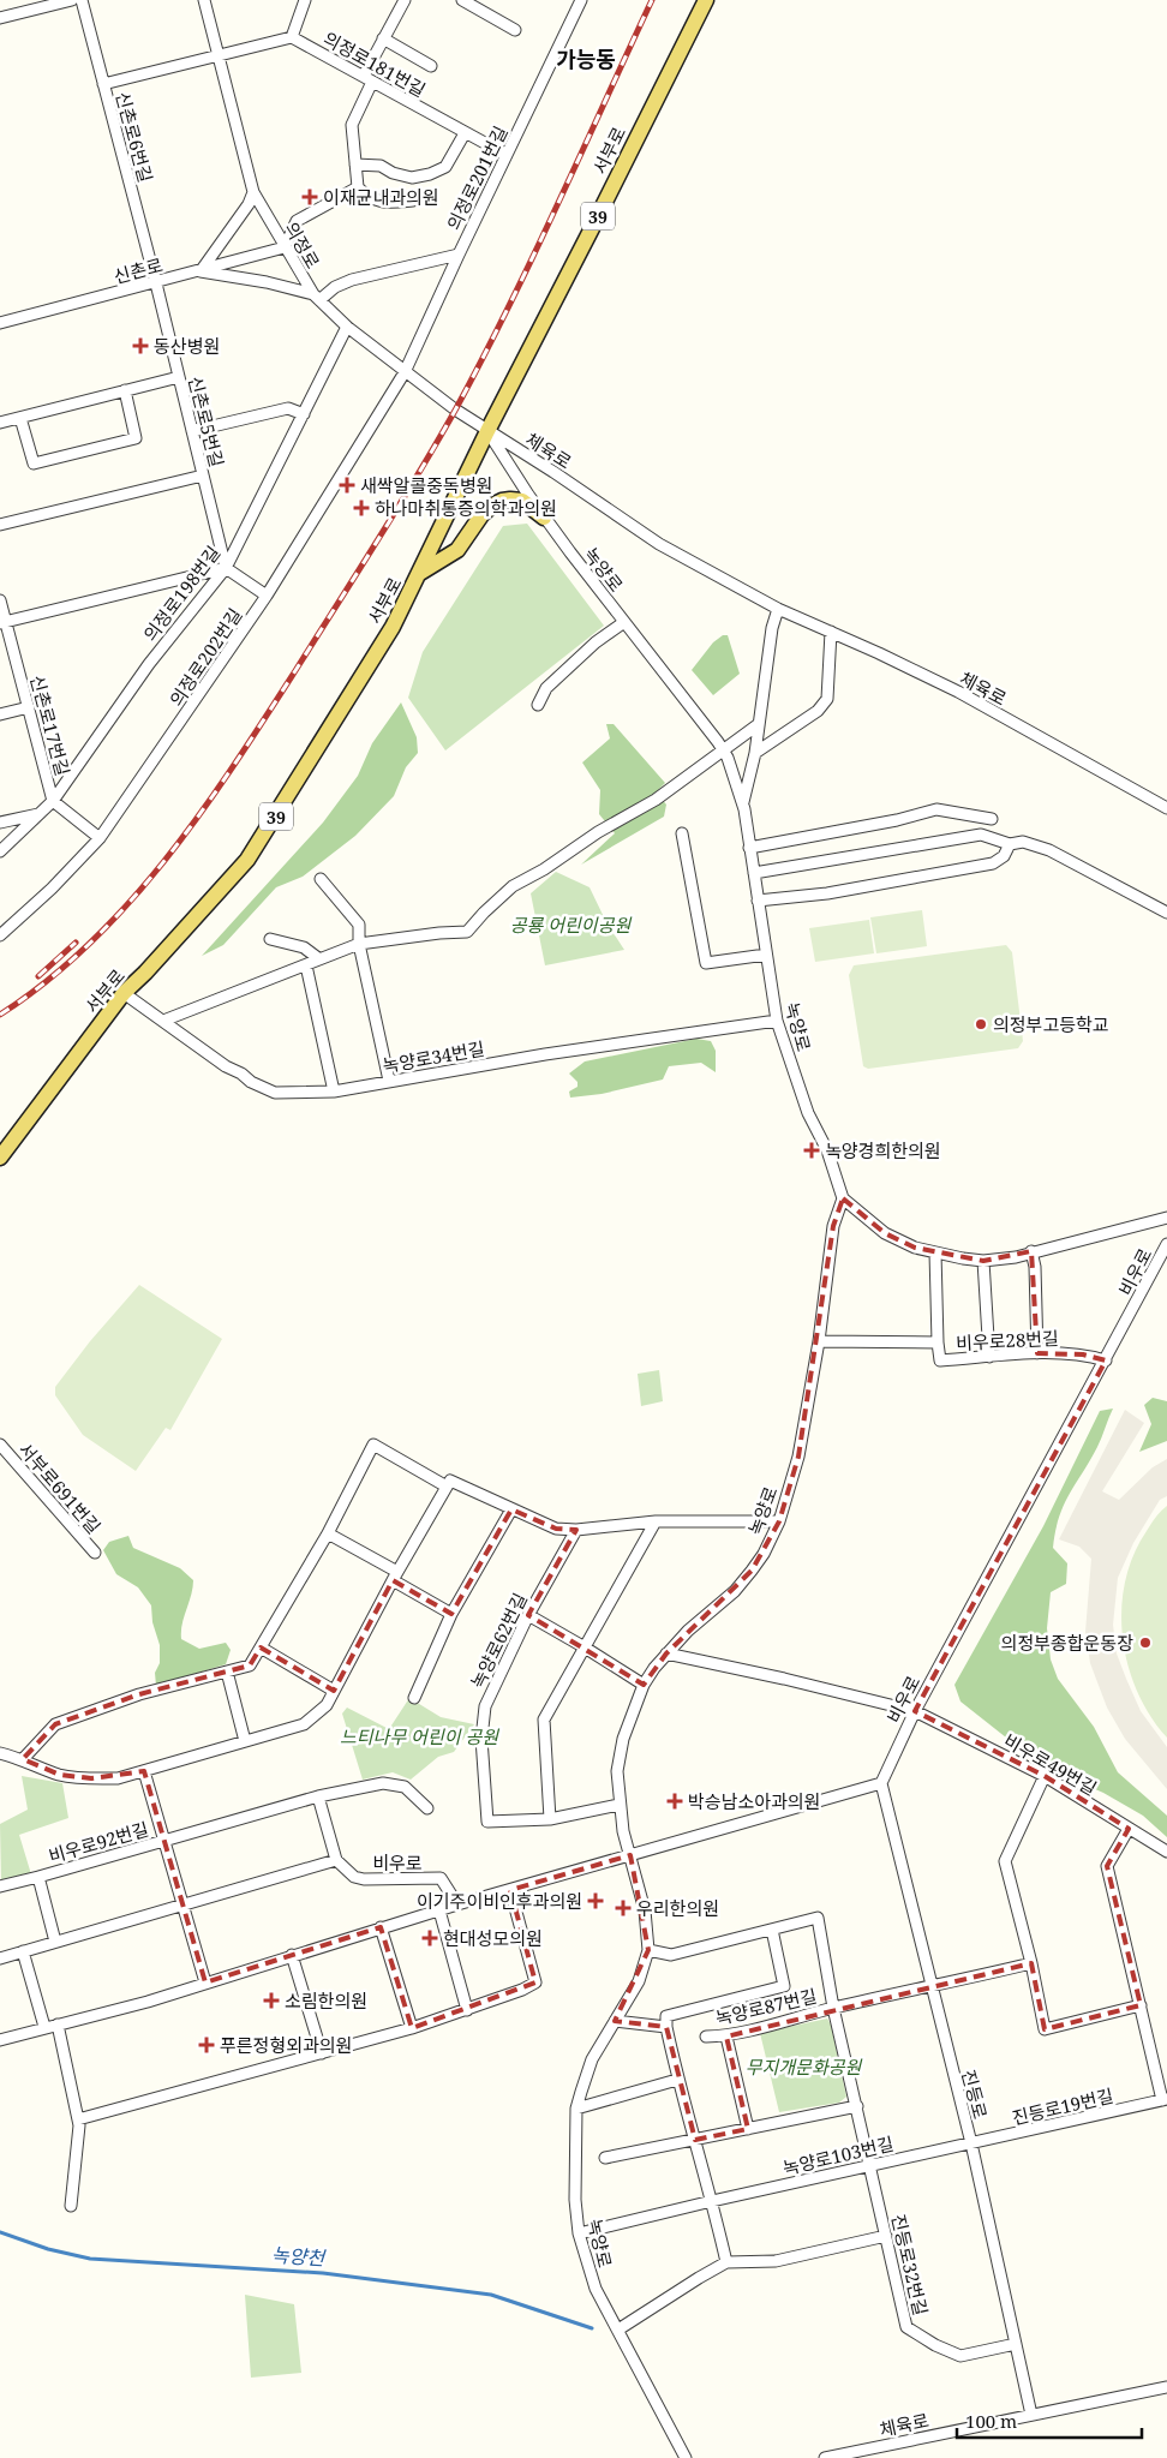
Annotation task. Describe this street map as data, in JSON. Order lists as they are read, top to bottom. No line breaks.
{"streets":{"main road":["서부로","39"],"street":["의정로181번길","신촌로6번길","의정로201번길","의정로","신촌로","신촌로5번길","체육로","녹양로","의정로198번길","의정로202번길","신촌로17번길","녹양로34번길","비우로","비우로28번길","서부로691번길","녹양로62번길","비우로49번길","비우로92번길","녹양로87번길","진등로","진등로19번길","녹양로103번길","진등로32번길"]},"crossings":[["의정로181번길","의정로201번길"],["신촌로6번길","신촌로"],["신촌로6번길","신촌로5번길"],["서부로","의정로"],["서부로","체육로"],["서부로","녹양로"],["서부로","녹양로34번길"],["의정로201번길","의정로"],["의정로201번길","의정로202번길"],["의정로","신촌로"],["의정로","체육로"],["의정로","녹양로"],["의정로","의정로198번길"],["의정로","의정로202번길"],["신촌로","신촌로5번길"],["신촌로5번길","의정로198번길"],["체육로","녹양로"],["체육로","진등로"],["녹양로","녹양로34번길"],["녹양로","비우로28번길"],["녹양로","녹양로62번길"],["녹양로","녹양로87번길"],["녹양로","녹양로103번길"],["의정로198번길","신촌로17번길"],["의정로202번길","신촌로17번길"],["비우로","비우로28번길"],["비우로","비우로49번길"],["비우로","진등로"],["비우로49번길","진등로19번길"],["녹양로87번길","진등로"],["녹양로87번길","녹양로103번길"],["녹양로87번길","진등로32번길"],["진등로","진등로19번길"],["진등로","녹양로103번길"],["진등로","진등로32번길"],["진등로19번길","녹양로103번길"],["녹양로103번길","진등로32번길"]],"districts":["가능동"],"water":["녹양천"],"parks":["공룡 어린이공원","느티나무 어린이 공원","무지개문화공원"],"places":{"health":["이재균내과의원","동산병원","새싹알콜중독병원","하나마취통증의학과의원","녹양경희한의원","박승남소아과의원","이기주이비인후과의원","우리한의원","현대성모의원","소림한의원","푸른정형외과의원"],"other":["의정부고등학교","의정부종합운동장"]},"scale_bar":"100 m"}
